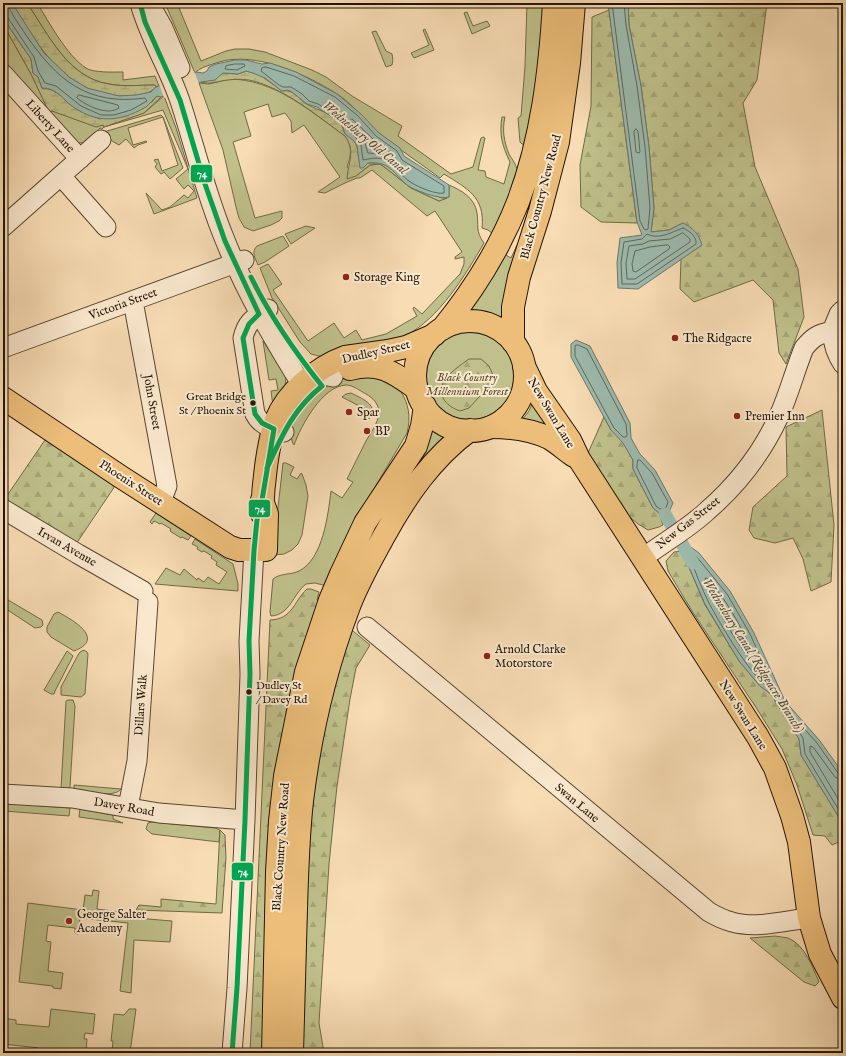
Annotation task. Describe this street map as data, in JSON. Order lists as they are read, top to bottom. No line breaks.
{"streets":{"main road":["Black Country New Road","Dudley Street","New Swan Lane","Phoenix Street"],"street":["Liberty Lane","Victoria Street","John Street","New Gas Street","Irvan Avenue","Dillars Walk","Swan Lane","Davey Road"]},"crossings":[["Black Country New Road","Dudley Street"],["Black Country New Road","New Swan Lane"],["Victoria Street","John Street"],["Dudley Street","New Swan Lane"],["Dudley Street","Phoenix Street"],["Dudley Street","Davey Road"],["John Street","Phoenix Street"],["New Swan Lane","New Gas Street"],["New Swan Lane","Swan Lane"],["Irvan Avenue","Dillars Walk"],["Dillars Walk","Davey Road"]],"water":["Wednesbury Old Canal","Wednesbury Canal (Ridgeacre Branch)"],"parks":["Black Country Millennium Forest"],"places":["Storage King","The Ridgacre","Great Bridge St / Phoenix St","Spar","Premier Inn","BP","Arnold Clarke Motorstore","Dudley St / Davey Rd","George Salter Academy"],"lines":["transit line 74"]}
